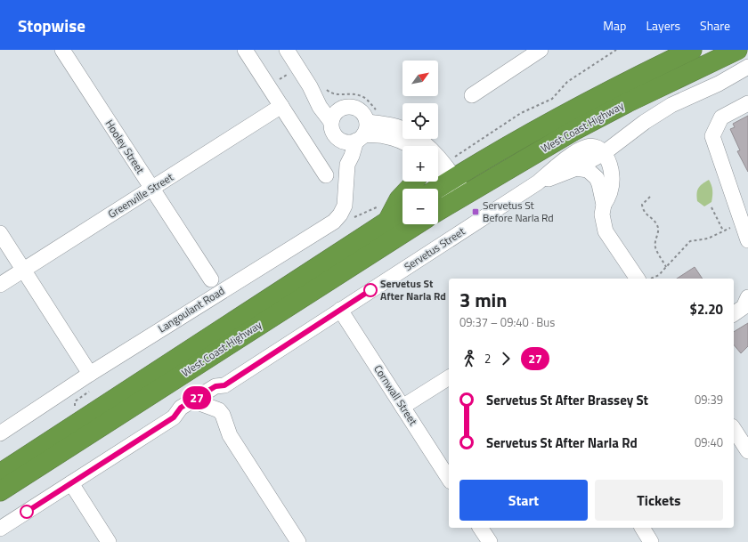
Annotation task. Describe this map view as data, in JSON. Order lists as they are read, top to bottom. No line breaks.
{"streets":{"highway":["West Coast Highway"],"street":["Hooley Street","Greenville Street","Servetus Street","Langoulant Road","Cornwall Street"]},"crossings":[["Hooley Street","Greenville Street"],["Servetus Street","Cornwall Street"]],"places":{"transit":["Servetus St Before Narla Rd"],"other":["Servetus St After Narla Rd"]},"lines":["bus line 27"],"north":"top right","page":{"header":"Stopwise","nav":["Map","Layers","Share"],"on_map":"27","map_buttons":["+","−"],"heading":["3 min","09:37 – 09:40 · Bus","$2.20"],"legs":["2","27"],"list":[{"name":"Servetus St After Brassey St","value":"09:39"},{"name":"Servetus St After Narla Rd","value":"09:40"}],"buttons":["Start","Tickets"]}}
